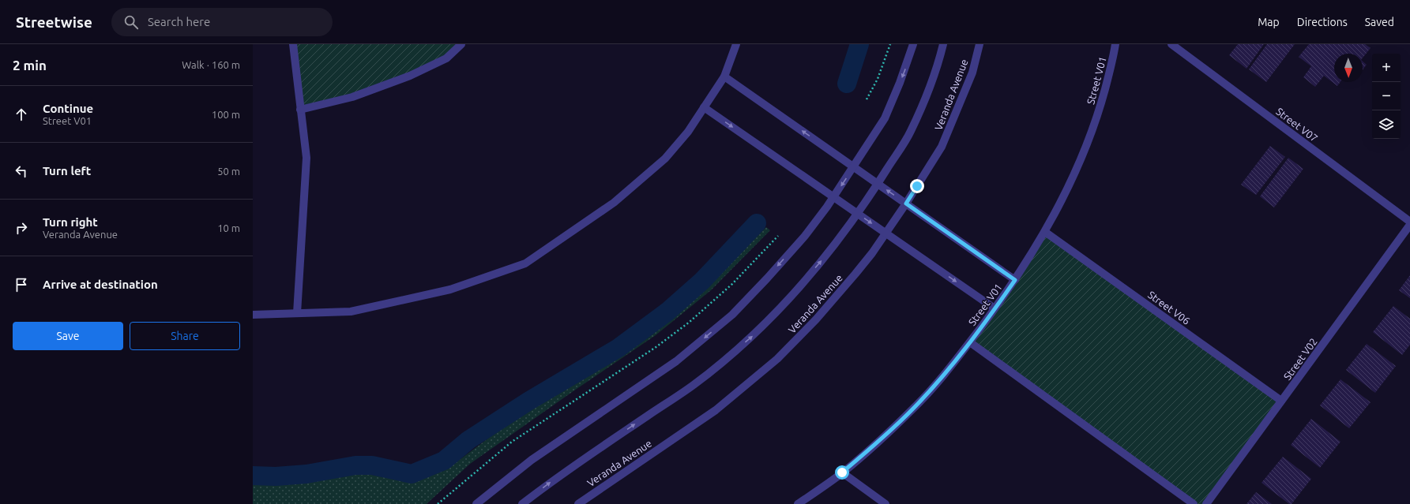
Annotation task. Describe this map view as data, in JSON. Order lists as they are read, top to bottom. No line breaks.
{"streets":{"street":["Street V01","Veranda Avenue","Street V07","Street V06","Street V02"]},"crossings":[["Street V01","Street V06"],["Street V06","Street V02"]],"north":"bottom","page":{"header":"Streetwise","search":"Search here","nav":["Map","Directions","Saved"],"heading":["2 min","Walk · 160 m"],"map_buttons":["+","−"],"list":[["Continue","Street V01","100 m"],["Turn left","50 m"],["Turn right","Veranda Avenue","10 m"],"Arrive at destination"],"buttons":["Save","Share"]}}
